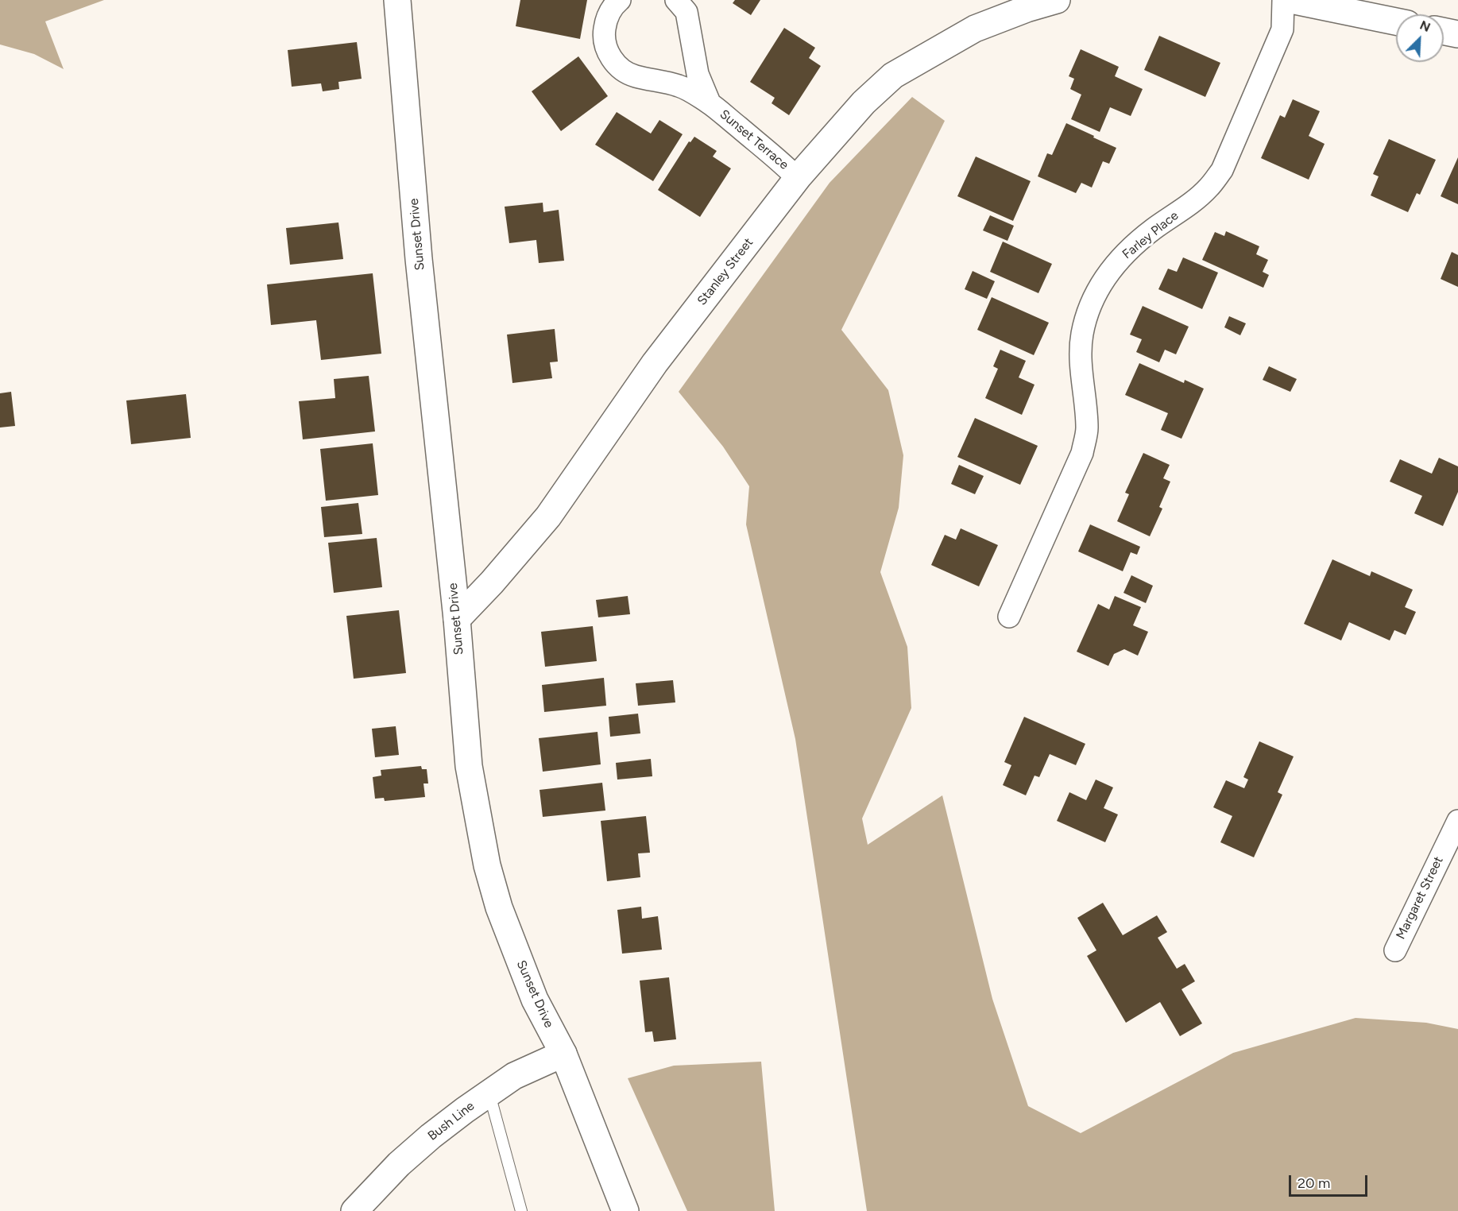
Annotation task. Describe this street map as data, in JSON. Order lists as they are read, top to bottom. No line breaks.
{"streets":{"street":["Sunset Terrace","Sunset Drive","Farley Place","Stanley Street","Margaret Street","Bush Line"]},"crossings":[["Sunset Terrace","Stanley Street"],["Sunset Drive","Stanley Street"],["Sunset Drive","Bush Line"]],"scale_bar":"20 m","north":"top right"}
